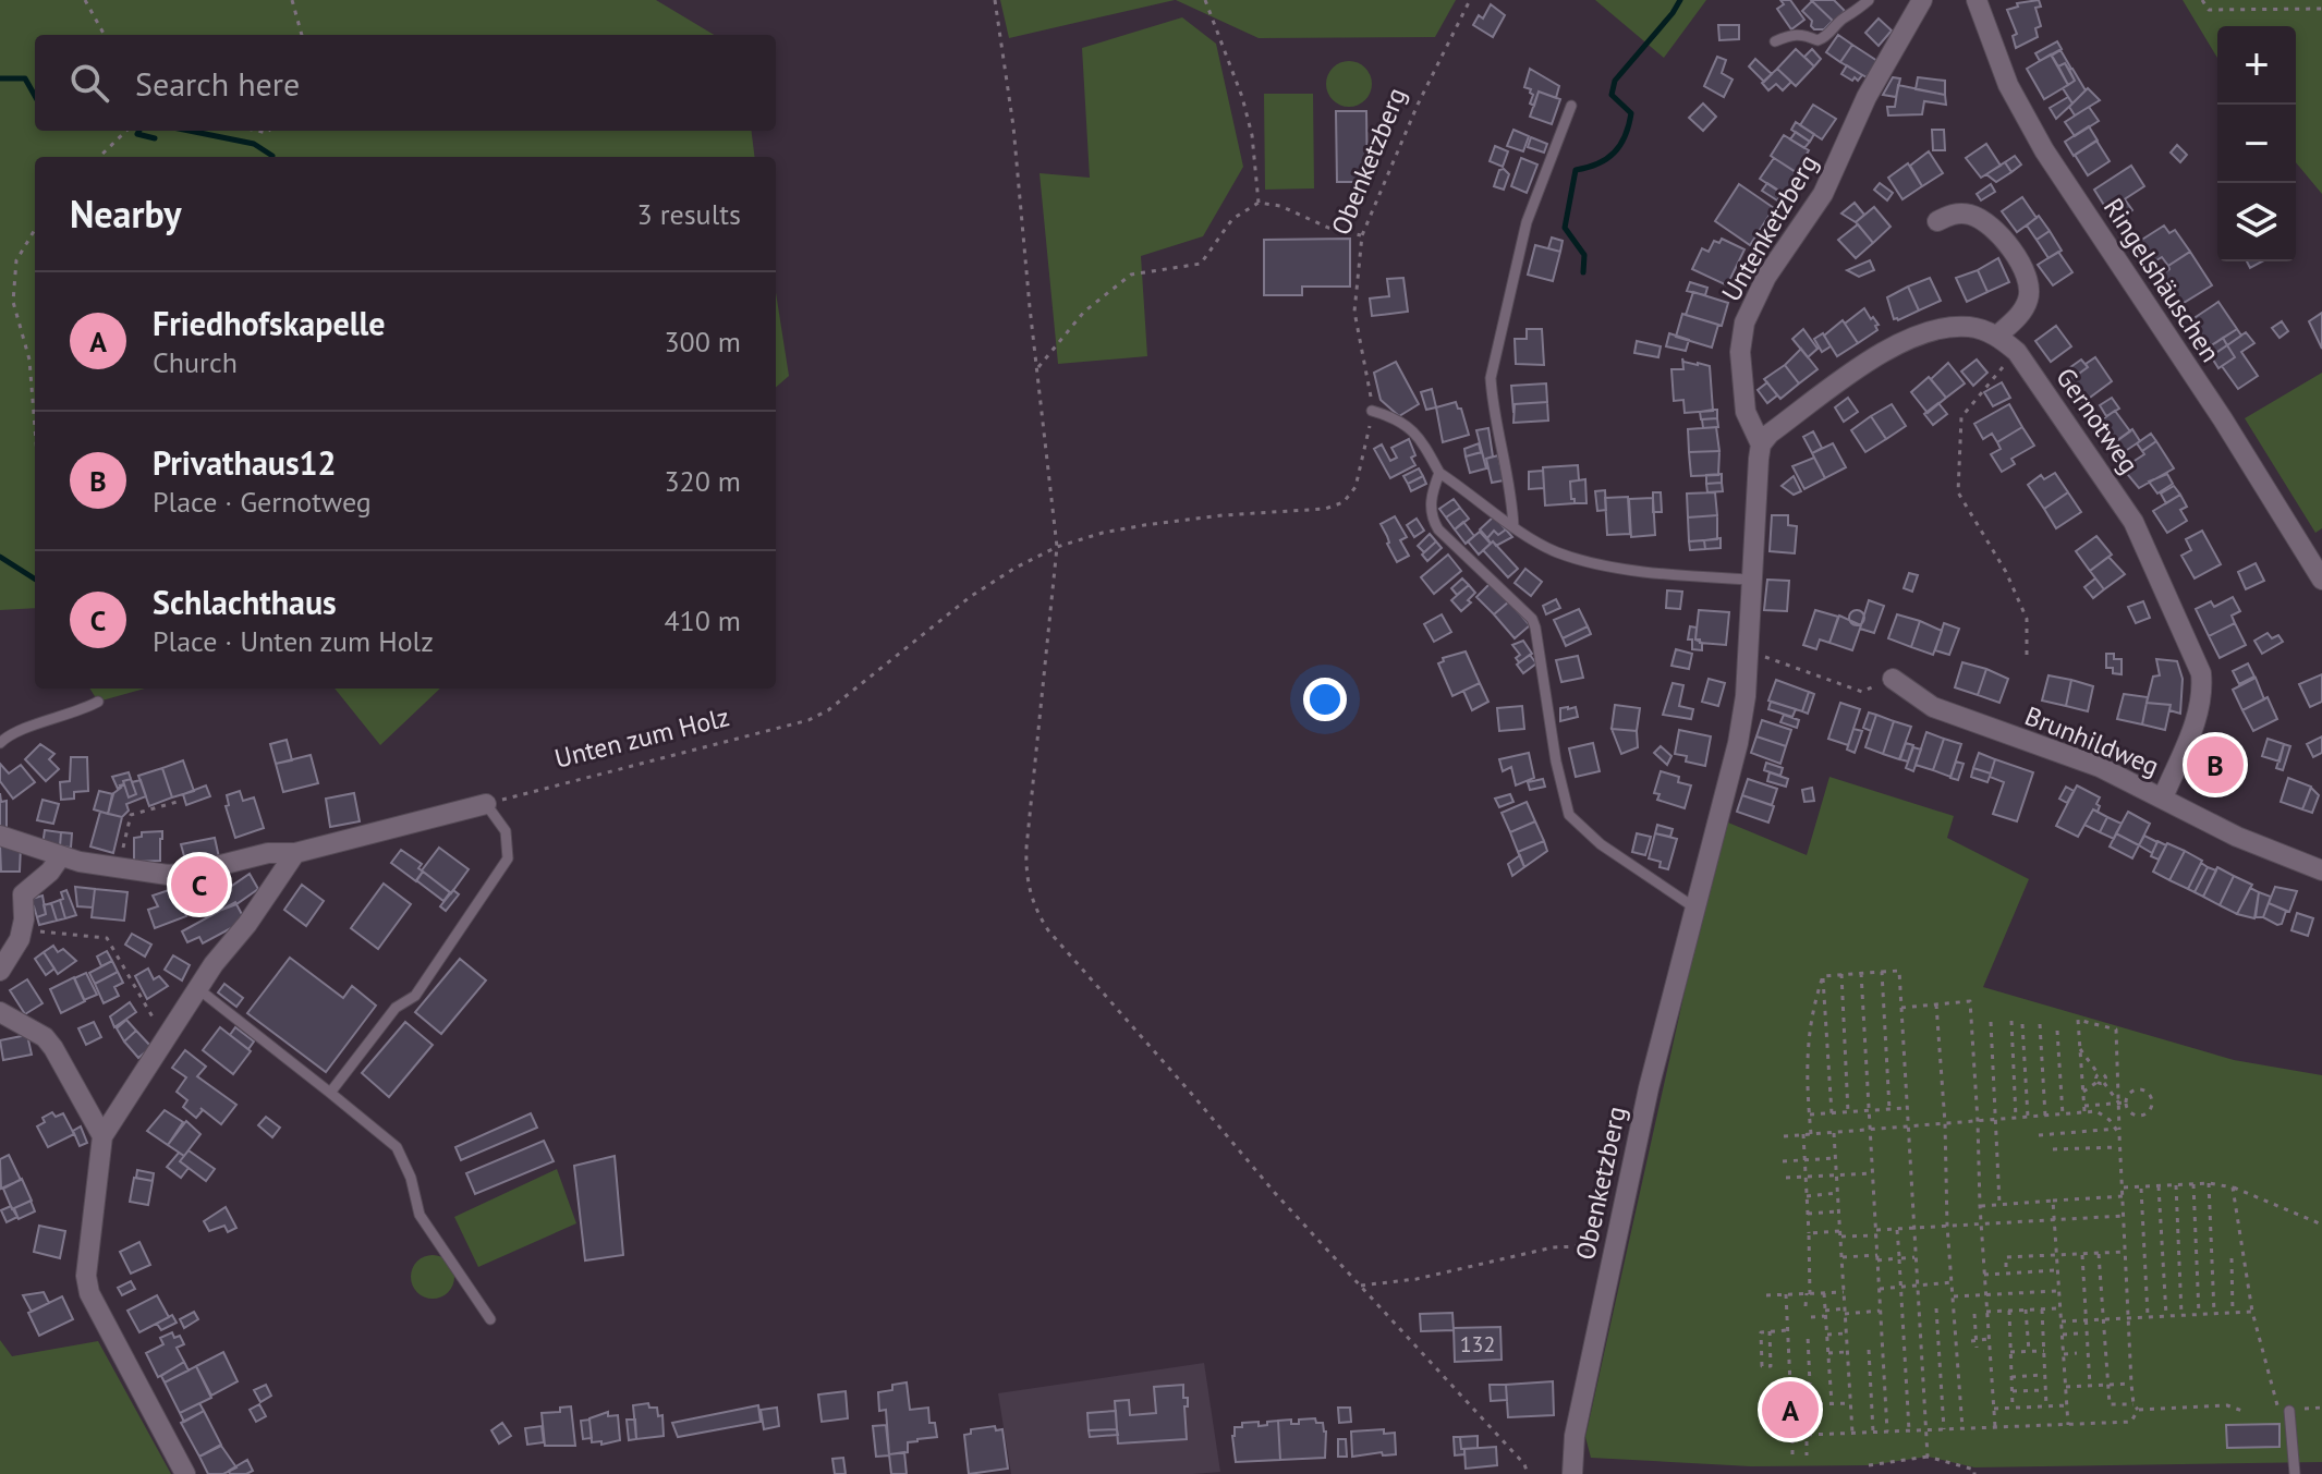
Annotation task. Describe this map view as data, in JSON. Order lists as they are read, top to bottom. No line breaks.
{"streets":{"street":["Obenketzberg","Untenketzberg","Ringelshäuschen","Gernotweg","Brunhildweg"],"path":["Unten zum Holz"]},"crossings":[["Obenketzberg","Untenketzberg"],["Obenketzberg","Gernotweg"],["Obenketzberg","Unten zum Holz"],["Untenketzberg","Gernotweg"],["Gernotweg","Brunhildweg"]],"house_numbers":["132"],"page":{"map_buttons":["+","−"],"search":"Search here","heading":["Nearby","3 results"],"list":[{"mark":"A","name":"Friedhofskapelle","note":"Church","value":"300 m"},{"mark":"B","name":"Privathaus12","note":"Place · Gernotweg","value":"320 m"},{"mark":"C","name":"Schlachthaus","note":"Place · Unten zum Holz","value":"410 m"}],"pins":["B","C","A"]}}
